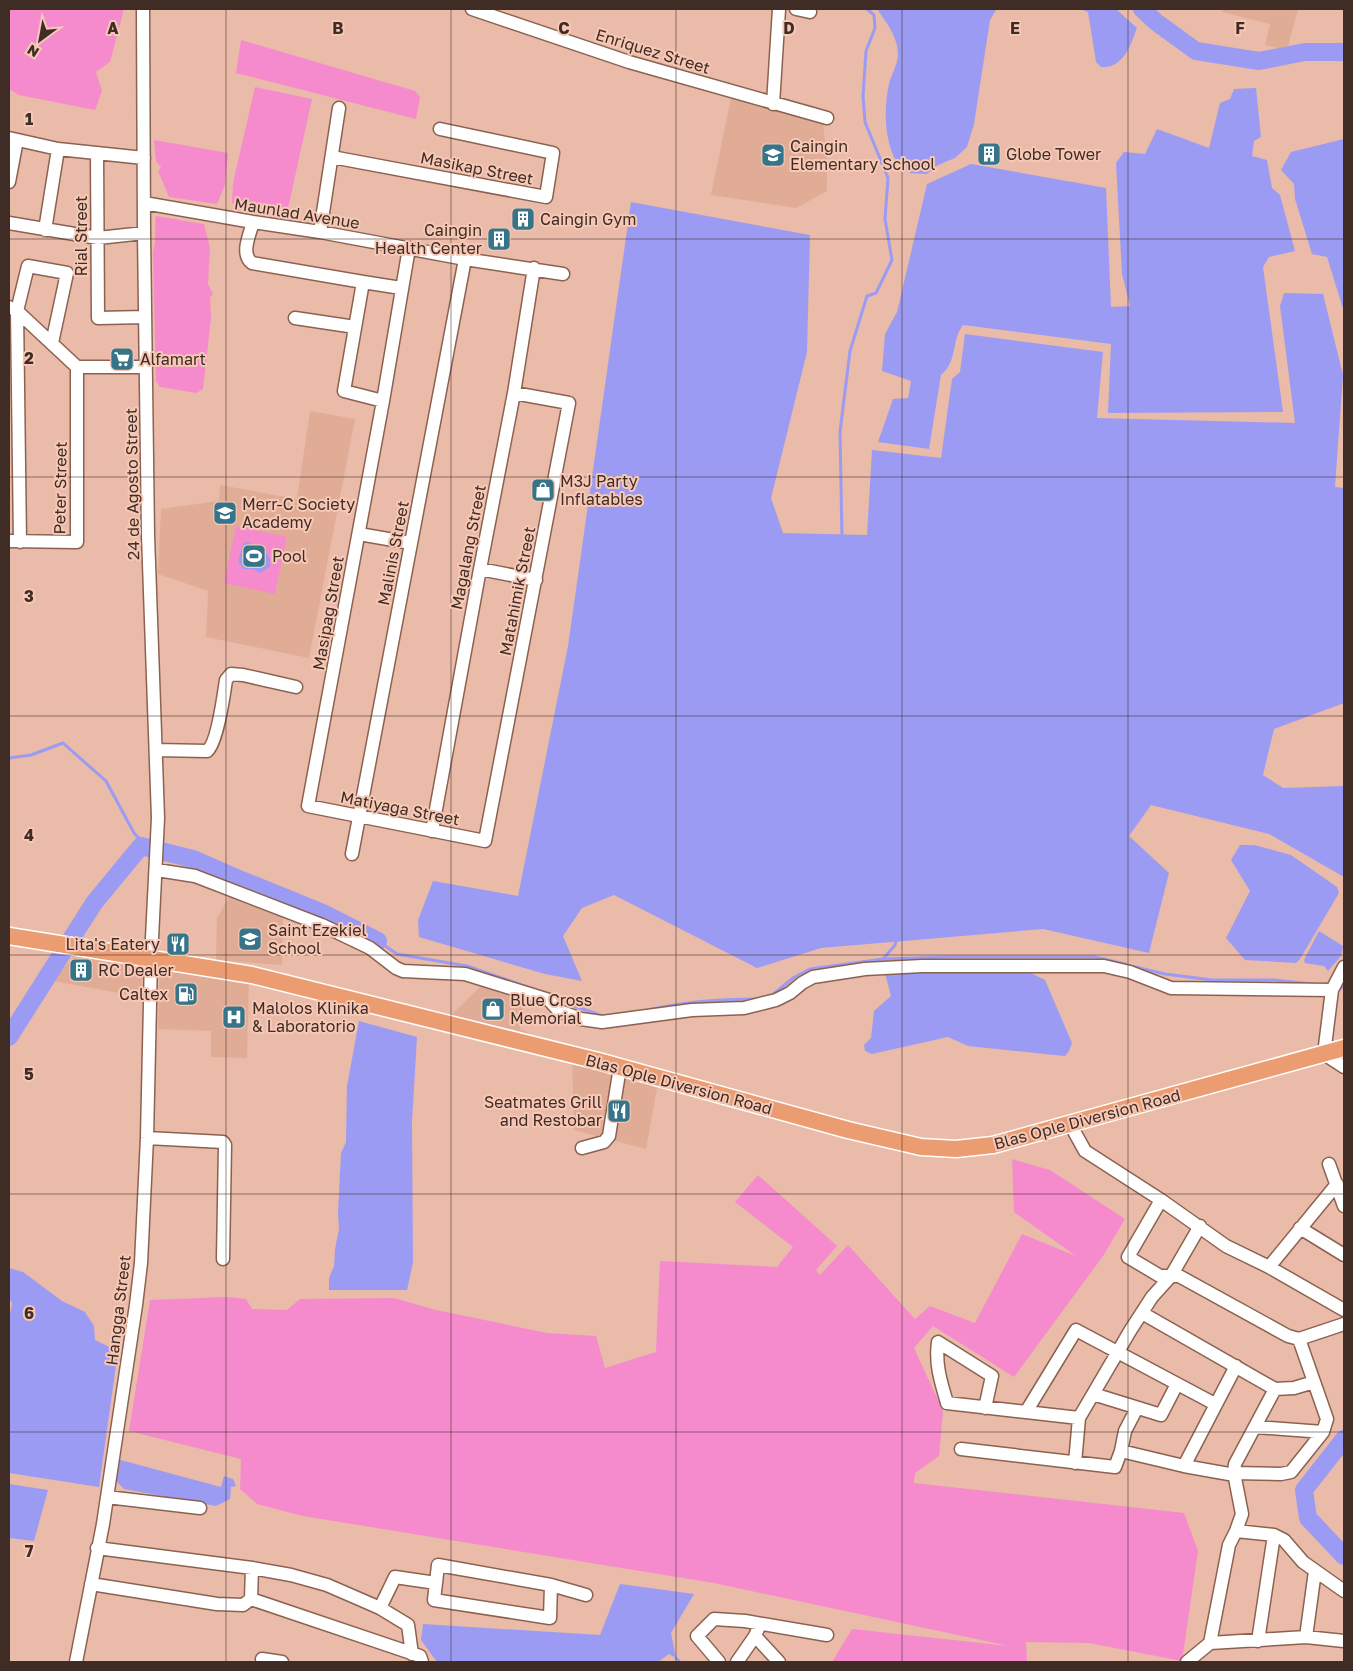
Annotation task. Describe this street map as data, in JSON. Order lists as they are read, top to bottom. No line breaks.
{"streets":{"main road":["Blas Ople Diversion Road"],"street":["Enriquez Street","Masikap Street","Maunlad Avenue","Rial Street","24 de Agosto Street","Peter Street","Magalang Street","Malinis Street","Matahimik Street","Masipag Street","Matiyaga Street","Hangga Street"]},"crossings":[["Maunlad Avenue","24 de Agosto Street"],["Maunlad Avenue","Magalang Street"],["Maunlad Avenue","Malinis Street"],["Maunlad Avenue","Masipag Street"],["Rial Street","24 de Agosto Street"],["24 de Agosto Street","Blas Ople Diversion Road"],["24 de Agosto Street","Hangga Street"],["Magalang Street","Matahimik Street"],["Magalang Street","Matiyaga Street"],["Malinis Street","Matiyaga Street"],["Matahimik Street","Matiyaga Street"],["Masipag Street","Matiyaga Street"],["Blas Ople Diversion Road","Hangga Street"]],"places":{"building":["Globe Tower","Caingin Gym","Caingin Health Center","RC Dealer"],"school or university":["Caingin Elementary School","Merr-C Society Academy","Saint Ezekiel School"],"supermarket":["Alfamart"],"shop":["M3J Party Inflatables","Blue Cross Memorial"],"sports":["Pool"],"restaurant":["Lita's Eatery","Seatmates Grill and Restobar"],"fuel station":["Caltex"],"hospital":["Malolos Klinika & Laboratorio"]},"north":"bottom left","grid":{"columns":["A","B","C","D","E","F"],"rows":["1","2","3","4","5","6","7"]}}
